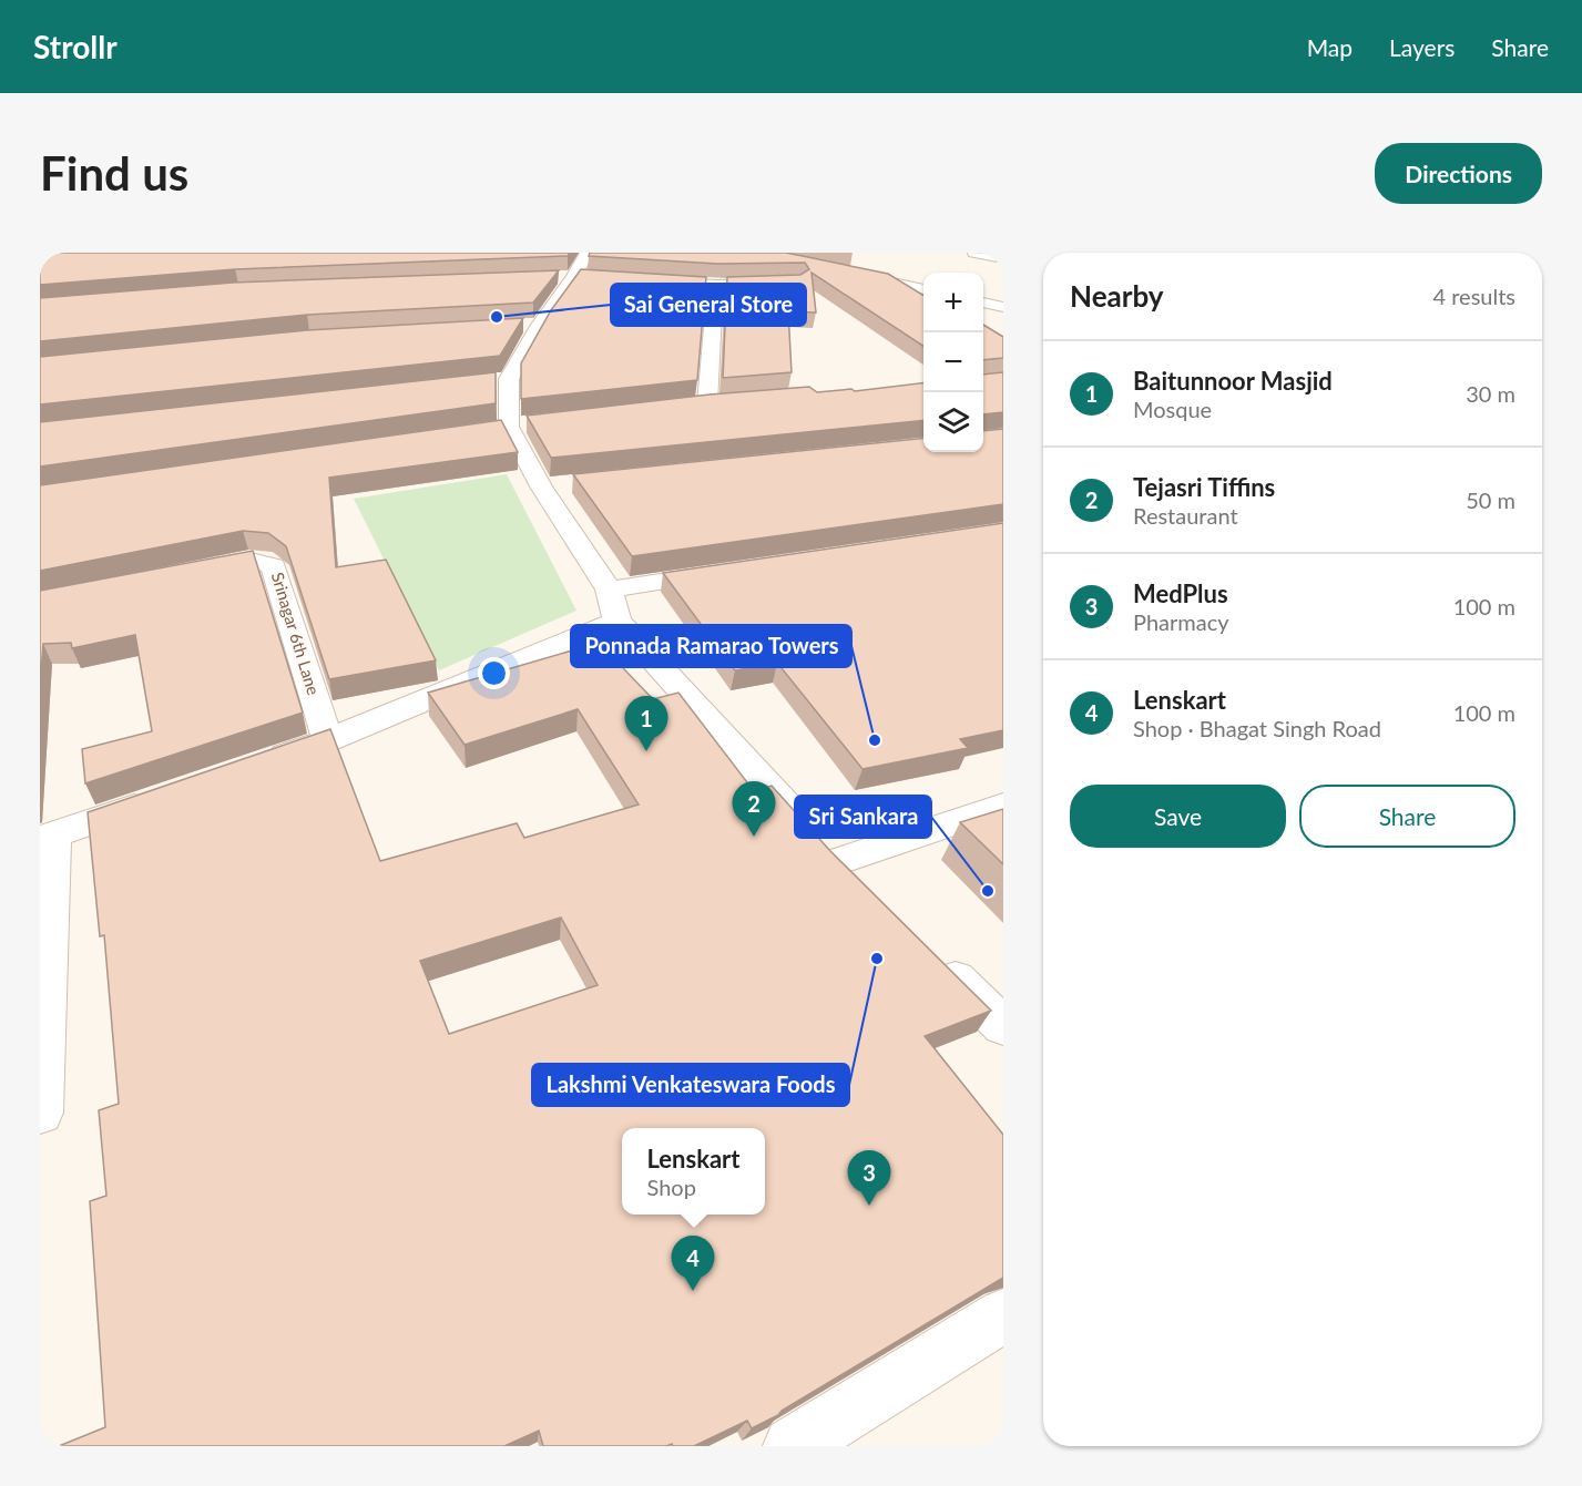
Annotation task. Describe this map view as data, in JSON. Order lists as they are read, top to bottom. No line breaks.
{"streets":{"street":["Srinagar 6th Lane"]},"places":["Sai General Store","Ponnada Ramarao Towers","Sri Sankara","Lakshmi Venkateswara Foods"],"page":{"header":"Strollr","nav":["Map","Layers","Share"],"buttons":["Directions",["Save","Share"]],"title":"Find us","heading":["Nearby","4 results"],"map_buttons":["+","−"],"list":[{"mark":"1","name":"Baitunnoor Masjid","note":"Mosque","value":"30 m"},{"mark":"2","name":"Tejasri Tiffins","note":"Restaurant","value":"50 m"},{"mark":"3","name":"MedPlus","note":"Pharmacy","value":"100 m"},{"mark":"4","name":"Lenskart","note":"Shop · Bhagat Singh Road","value":"100 m"}],"pins":["1","2","3","4"],"popup":["Lenskart","Shop"]}}
